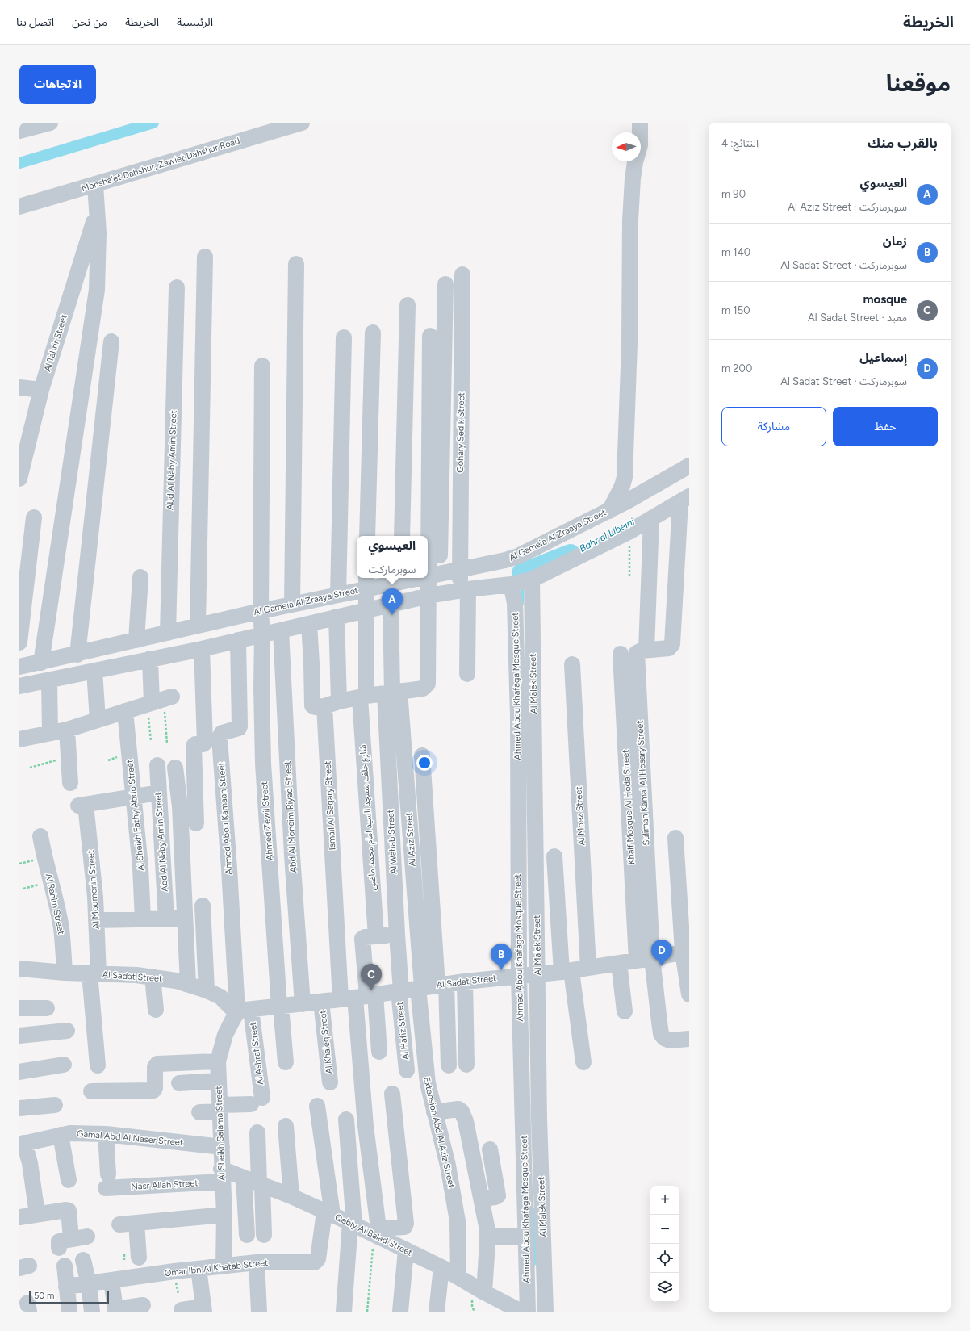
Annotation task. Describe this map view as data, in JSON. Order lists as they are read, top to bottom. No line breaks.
{"streets":{"street":["Monsha'et Dahshur, Zawiet Dahshur Road","Al Tahrir Street","Gohary Sedik Street","Abd Al Naby Amin Street","Al Gameia Al Zraaya Street","Al Malek Street","Ahmed Abou Khafaga Mosque Street","Suliman Kamal Al Hosary Street","Ismail Al Saqary Street","Khalf Mosque Al Hoda Street","Al Sheikh Fathy Abdo Street","Al Moez Street","Abd Al Moneim Riyad Street","شارع خلف مسجد السيد امام محمد ماضى","Ahmed Abou Kamaan Street","Ahmed Zewil Street","Al Aziz Street","Al Wahab Street","Al Moumenin Street","Al Rahim Street","Al Sadat Street","Al Hafiz Street","Al Khaleq Street","Al Ashraf Street","Extension Abd Al Aziz Street","Al Sheikh Salama Street","Gamal Abd Al Naser Street","Nasr Allah Street","Qebly Al Balad Street","Omar Ibn Al Khatab Street"]},"crossings":[["Gohary Sedik Street","Al Gameia Al Zraaya Street"],["Abd Al Naby Amin Street","Al Gameia Al Zraaya Street"],["Al Gameia Al Zraaya Street","Ahmed Abou Khafaga Mosque Street"],["Al Gameia Al Zraaya Street","شارع خلف مسجد السيد امام محمد ماضى"],["Al Gameia Al Zraaya Street","Ahmed Zewil Street"],["Al Malek Street","Ahmed Abou Khafaga Mosque Street"],["Al Malek Street","Al Sadat Street"],["Ahmed Abou Khafaga Mosque Street","Al Sadat Street"],["Suliman Kamal Al Hosary Street","Al Sadat Street"],["Ismail Al Saqary Street","Al Sadat Street"],["Khalf Mosque Al Hoda Street","Al Sadat Street"],["Al Sheikh Fathy Abdo Street","Al Moumenin Street"],["Al Moez Street","Al Sadat Street"],["Abd Al Moneim Riyad Street","Al Sadat Street"],["Ahmed Abou Kamaan Street","Al Sadat Street"],["Ahmed Abou Kamaan Street","Al Ashraf Street"],["Ahmed Abou Kamaan Street","Al Sheikh Salama Street"],["Ahmed Zewil Street","Al Sadat Street"],["Al Aziz Street","Al Wahab Street"],["Al Aziz Street","Al Sadat Street"],["Al Aziz Street","Extension Abd Al Aziz Street"],["Al Wahab Street","Al Sadat Street"],["Al Wahab Street","Al Hafiz Street"],["Al Moumenin Street","Al Sadat Street"],["Al Rahim Street","Al Sadat Street"],["Al Sadat Street","Al Hafiz Street"],["Al Sadat Street","Al Khaleq Street"],["Al Sadat Street","Al Ashraf Street"],["Al Sadat Street","Extension Abd Al Aziz Street"],["Al Sadat Street","Al Sheikh Salama Street"],["Al Ashraf Street","Al Sheikh Salama Street"],["Extension Abd Al Aziz Street","Qebly Al Balad Street"],["Al Sheikh Salama Street","Gamal Abd Al Naser Street"],["Al Sheikh Salama Street","Nasr Allah Street"],["Al Sheikh Salama Street","Qebly Al Balad Street"],["Al Sheikh Salama Street","Omar Ibn Al Khatab Street"],["Gamal Abd Al Naser Street","Nasr Allah Street"],["Nasr Allah Street","Qebly Al Balad Street"],["Qebly Al Balad Street","Omar Ibn Al Khatab Street"]],"water":["Bahr el Libeini"],"scale_bar":"50 m","north":"left","page":{"header":"الخريطة","nav":["الرئيسية","الخريطة","من نحن","اتصل بنا"],"title":"موقعنا","buttons":["الاتجاهات",["حفظ","مشاركة"]],"heading":["بالقرب منك","النتائج: 4"],"list":[{"mark":"A","name":"العيسوي","note":"سوبرماركت · Al Aziz Street","value":"90 m"},{"mark":"B","name":"زمان","note":"سوبرماركت · Al Sadat Street","value":"140 m"},{"mark":"C","name":"mosque","note":"معبد · Al Sadat Street","value":"150 m"},{"mark":"D","name":"إسماعيل","note":"سوبرماركت · Al Sadat Street","value":"200 m"}],"popup":["العيسوي","سوبرماركت"],"pins":["A","D","B","C"],"map_buttons":["+","−"],"scale":"50 m"}}
